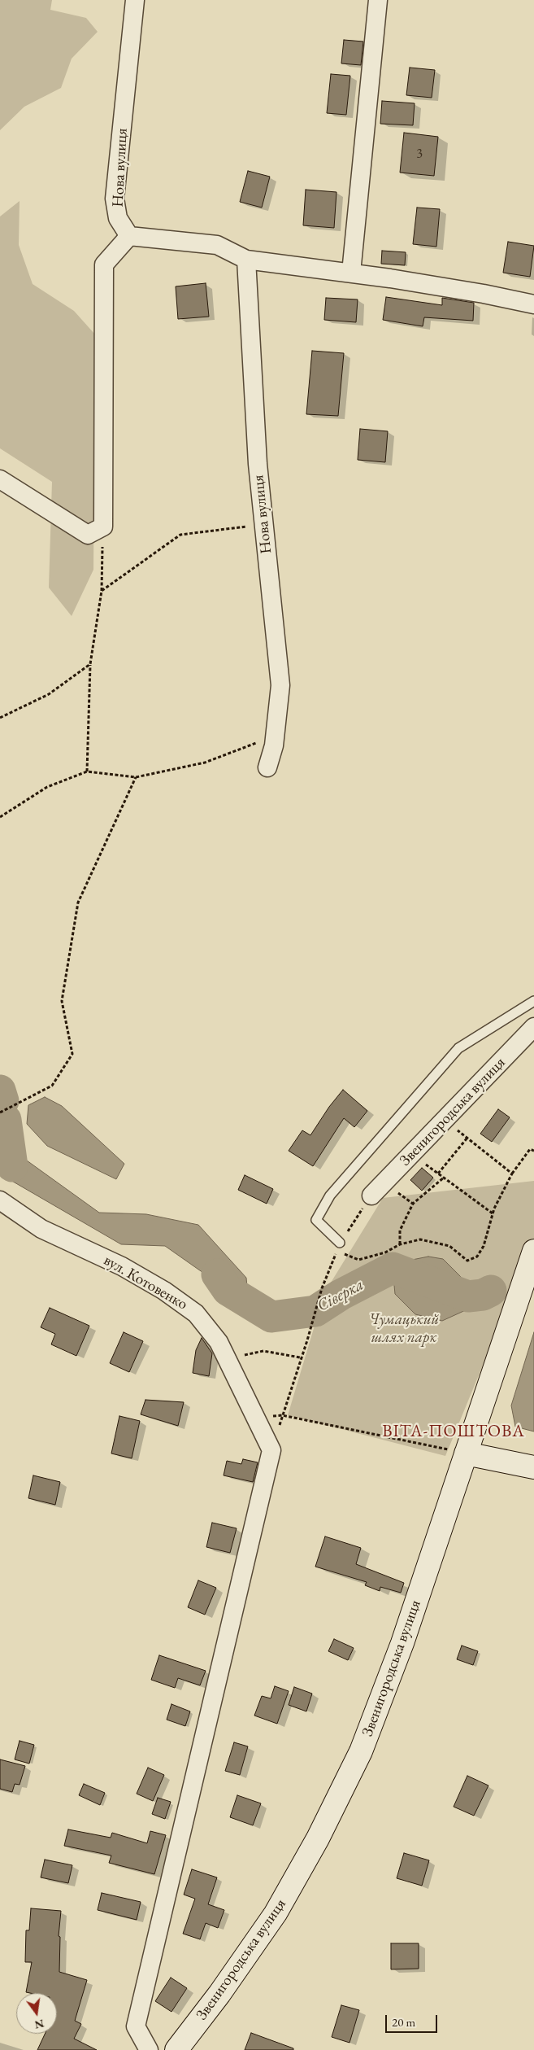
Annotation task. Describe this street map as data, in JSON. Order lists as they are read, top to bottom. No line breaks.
{"streets":{"street":["Нова вулиця","Звенигородська вулиця","вул. Котовенко"]},"districts":["ВІТА-ПОШТОВА"],"water":["Сіверка"],"parks":["Чумацький шлях парк"],"house_numbers":["3"],"scale_bar":"20 m","north":"bottom"}
